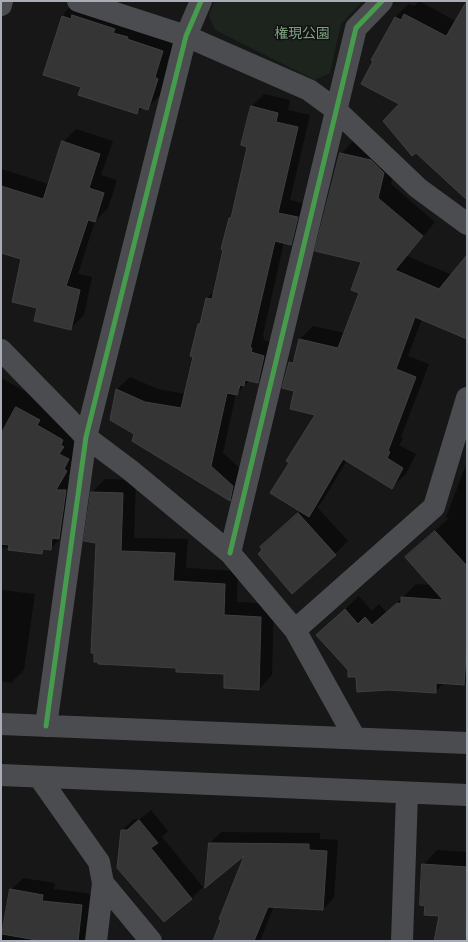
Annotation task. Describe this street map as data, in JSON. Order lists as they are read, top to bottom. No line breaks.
{"parks":["権現公園"]}
